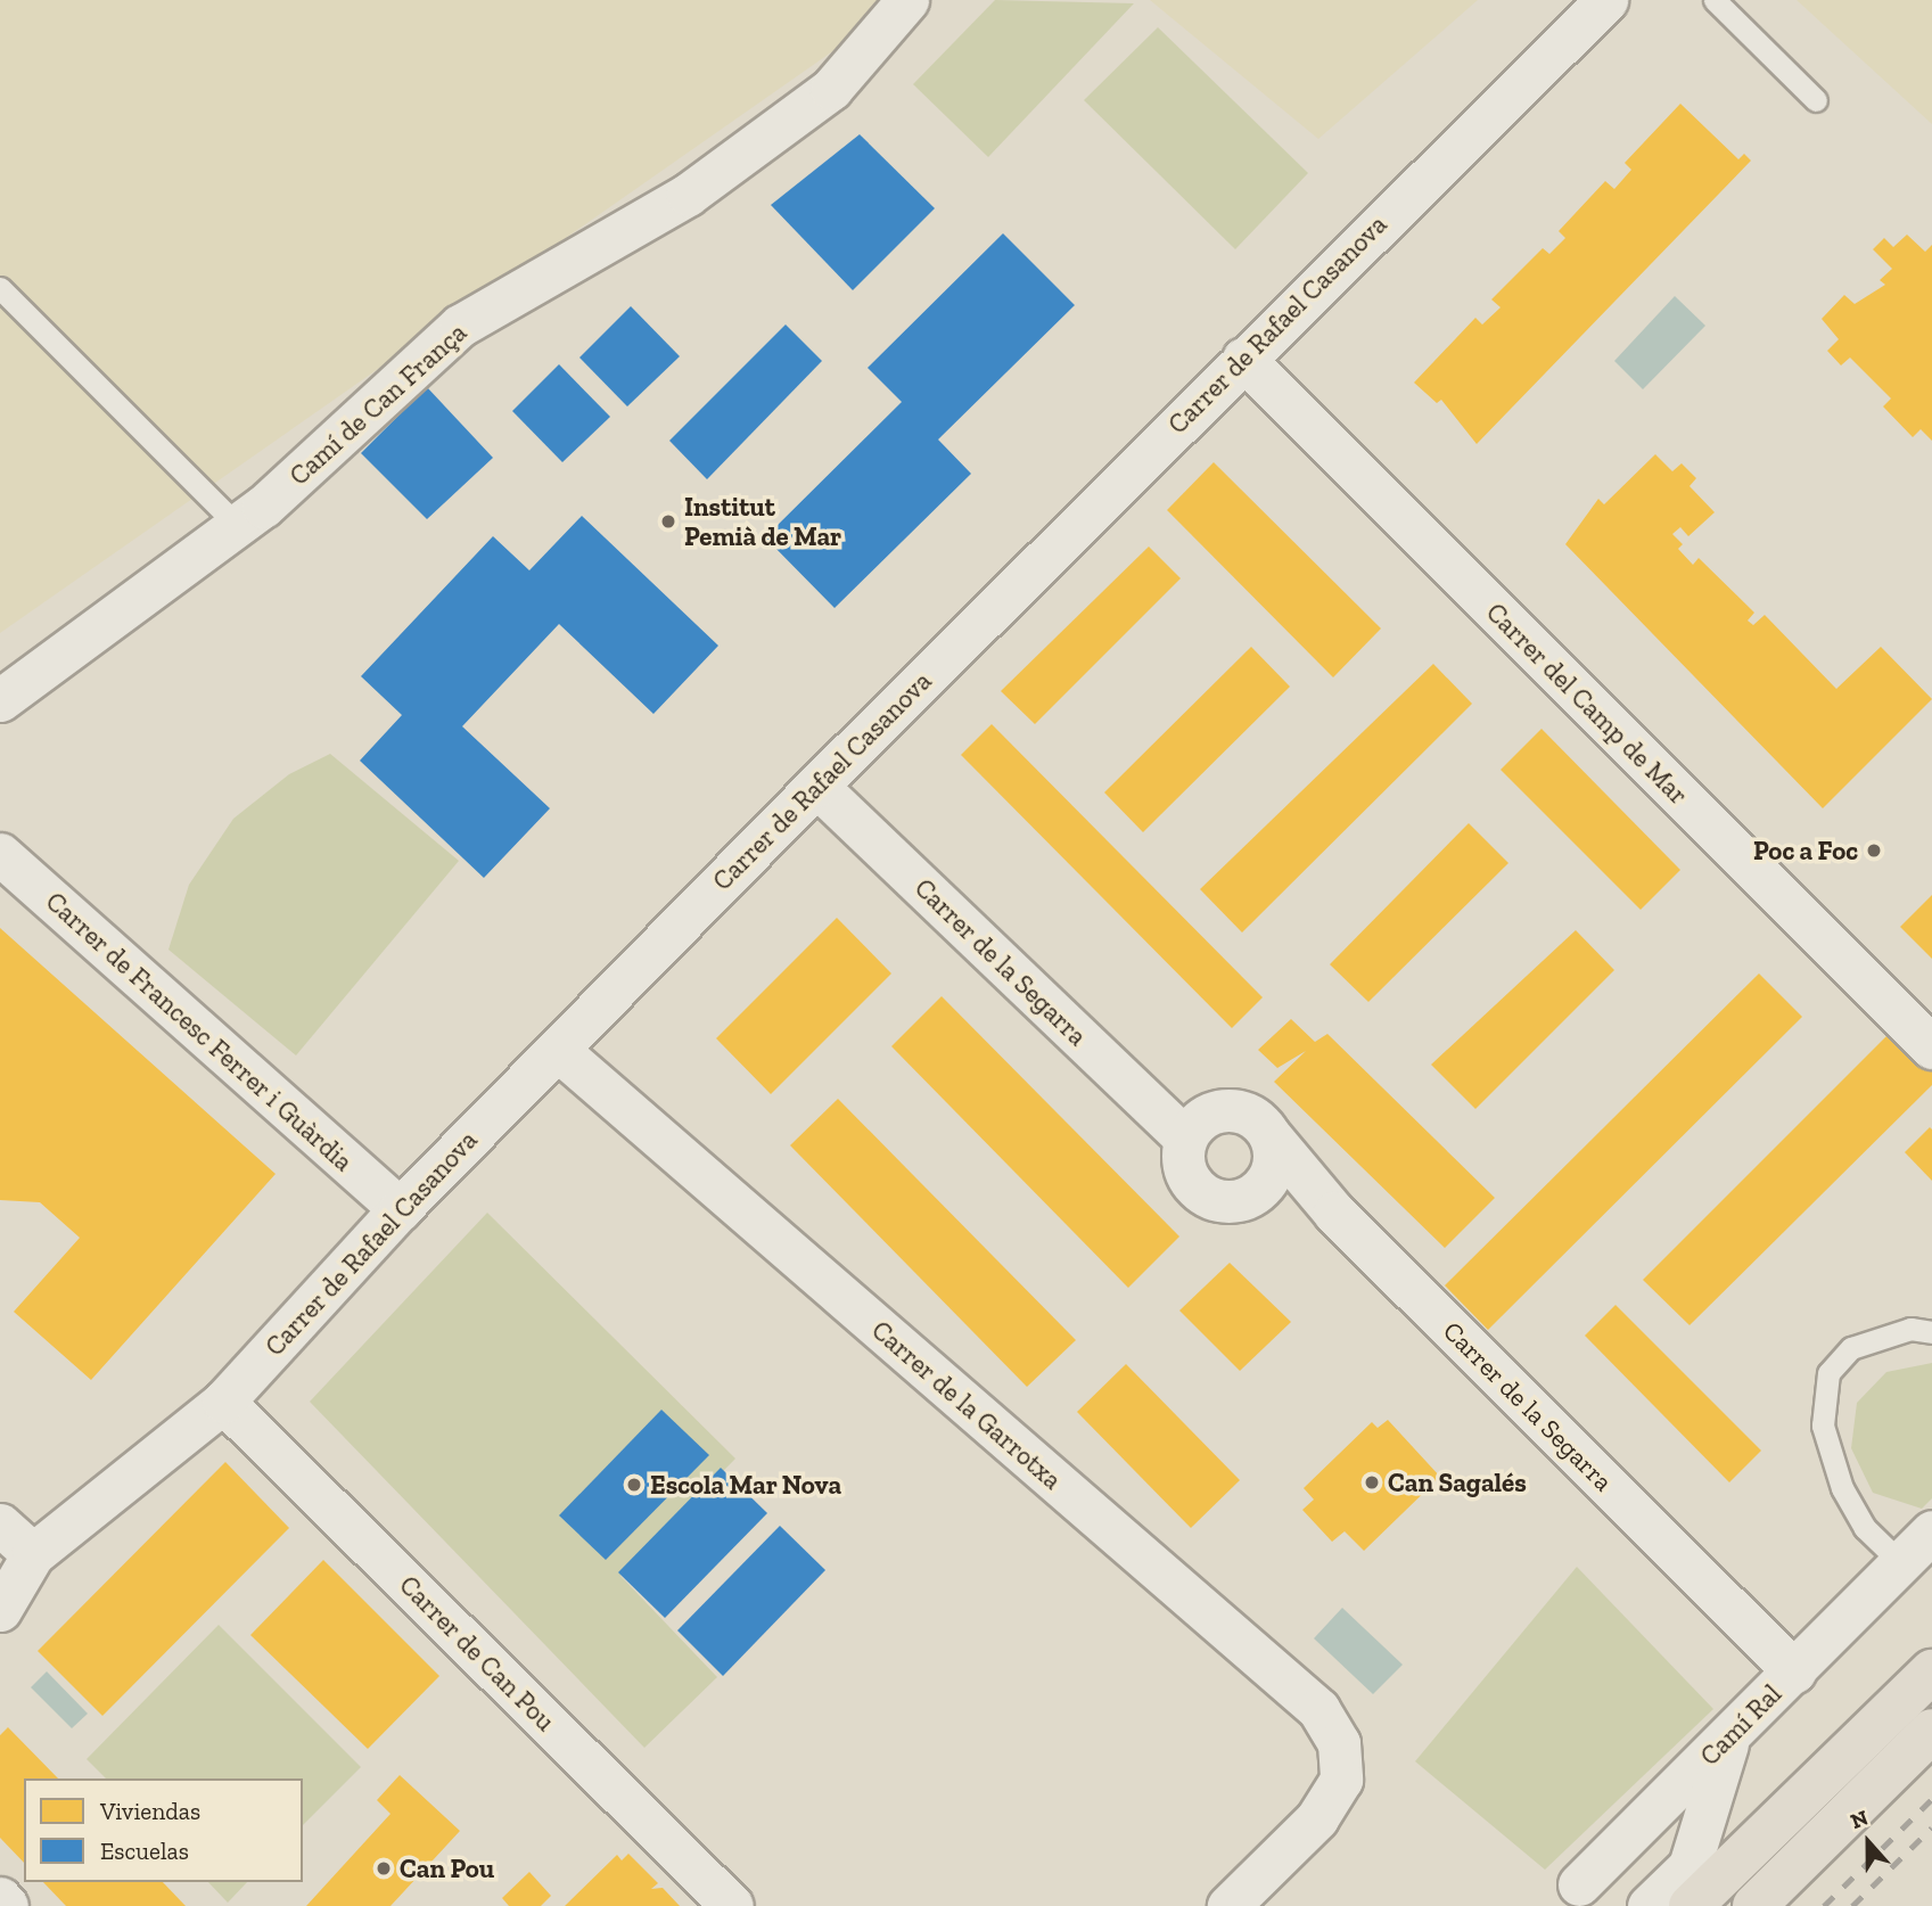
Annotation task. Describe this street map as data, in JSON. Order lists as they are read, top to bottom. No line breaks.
{"streets":{"street":["Carrer de Rafael Casanova","Camí de Can França","Carrer del Camp de Mar","Carrer de la Segarra","Carrer de Francesc Ferrer i Guàrdia","Carrer de la Garrotxa","Carrer de Can Pou","Camí Ral"]},"crossings":[["Carrer de Rafael Casanova","Carrer del Camp de Mar"],["Carrer de Rafael Casanova","Carrer de la Segarra"],["Carrer de Rafael Casanova","Carrer de Francesc Ferrer i Guàrdia"],["Carrer de Rafael Casanova","Carrer de la Garrotxa"],["Carrer de Rafael Casanova","Carrer de Can Pou"],["Carrer de la Segarra","Camí Ral"]],"places":["Institut Pemià de Mar","Poc a Foc","Can Sagalés","Escola Mar Nova","Can Pou"],"legend":["Viviendas","Escuelas"],"north":"top"}
